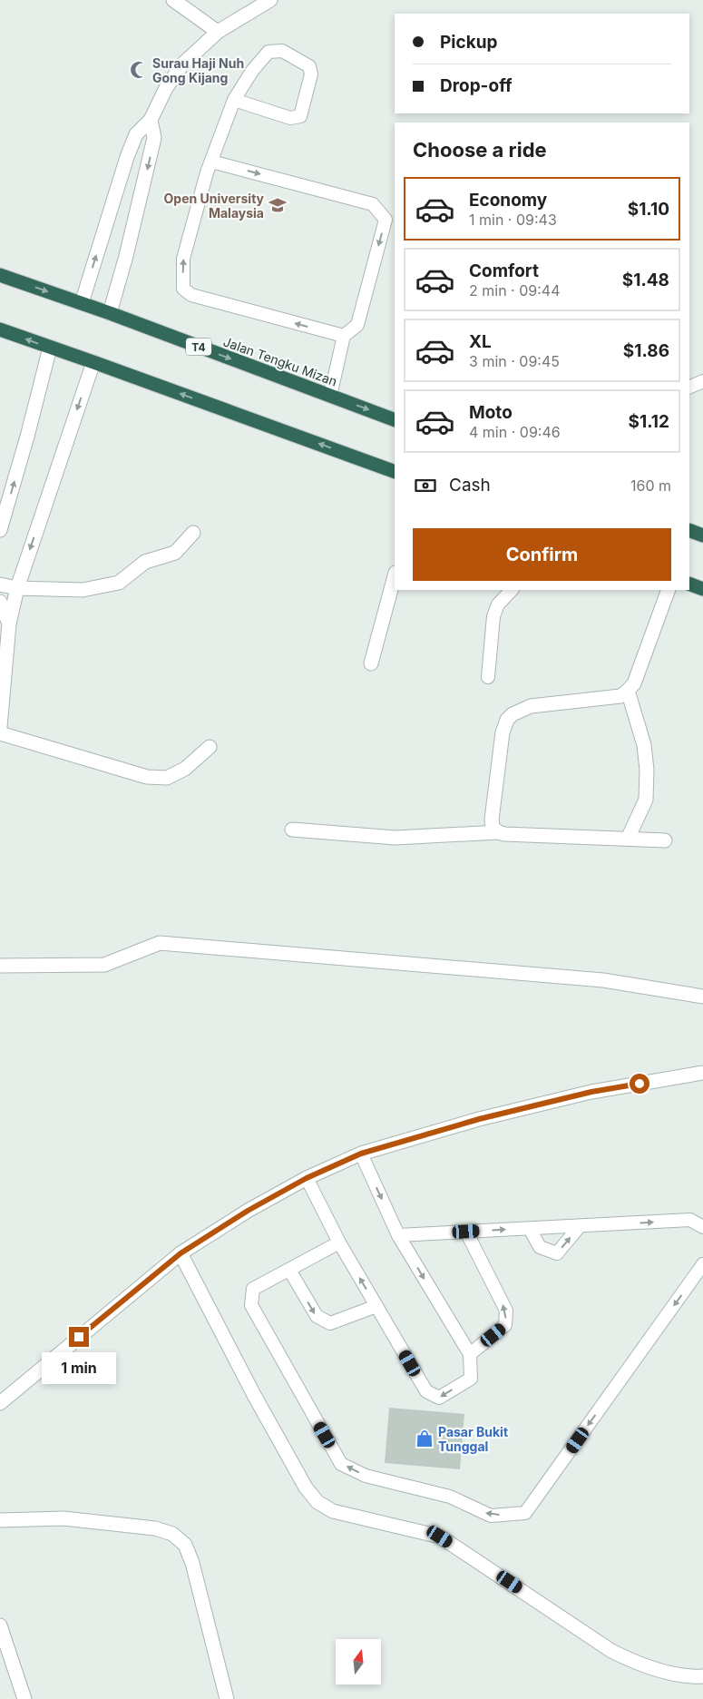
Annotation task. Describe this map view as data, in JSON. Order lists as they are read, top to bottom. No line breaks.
{"streets":{"highway":["T4","Jalan Tengku Mizan"]},"places":{"mosque":["Surau Haji Nuh Gong Kijang"],"school or university":["Open University Malaysia"],"shop":["Pasar Bukit Tunggal"]},"north":"top","page":{"banner":["Pickup","Drop-off"],"heading":"Choose a ride","list":[{"name":"Economy","note":"1 min · 09:43","value":"$1.10"},{"name":"Comfort","note":"2 min · 09:44","value":"$1.48"},{"name":"XL","note":"3 min · 09:45","value":"$1.86"},{"name":"Moto","note":"4 min · 09:46","value":"$1.12"}],"pay":["Cash","160 m"],"buttons":"Confirm","bubble":"1 min"}}
